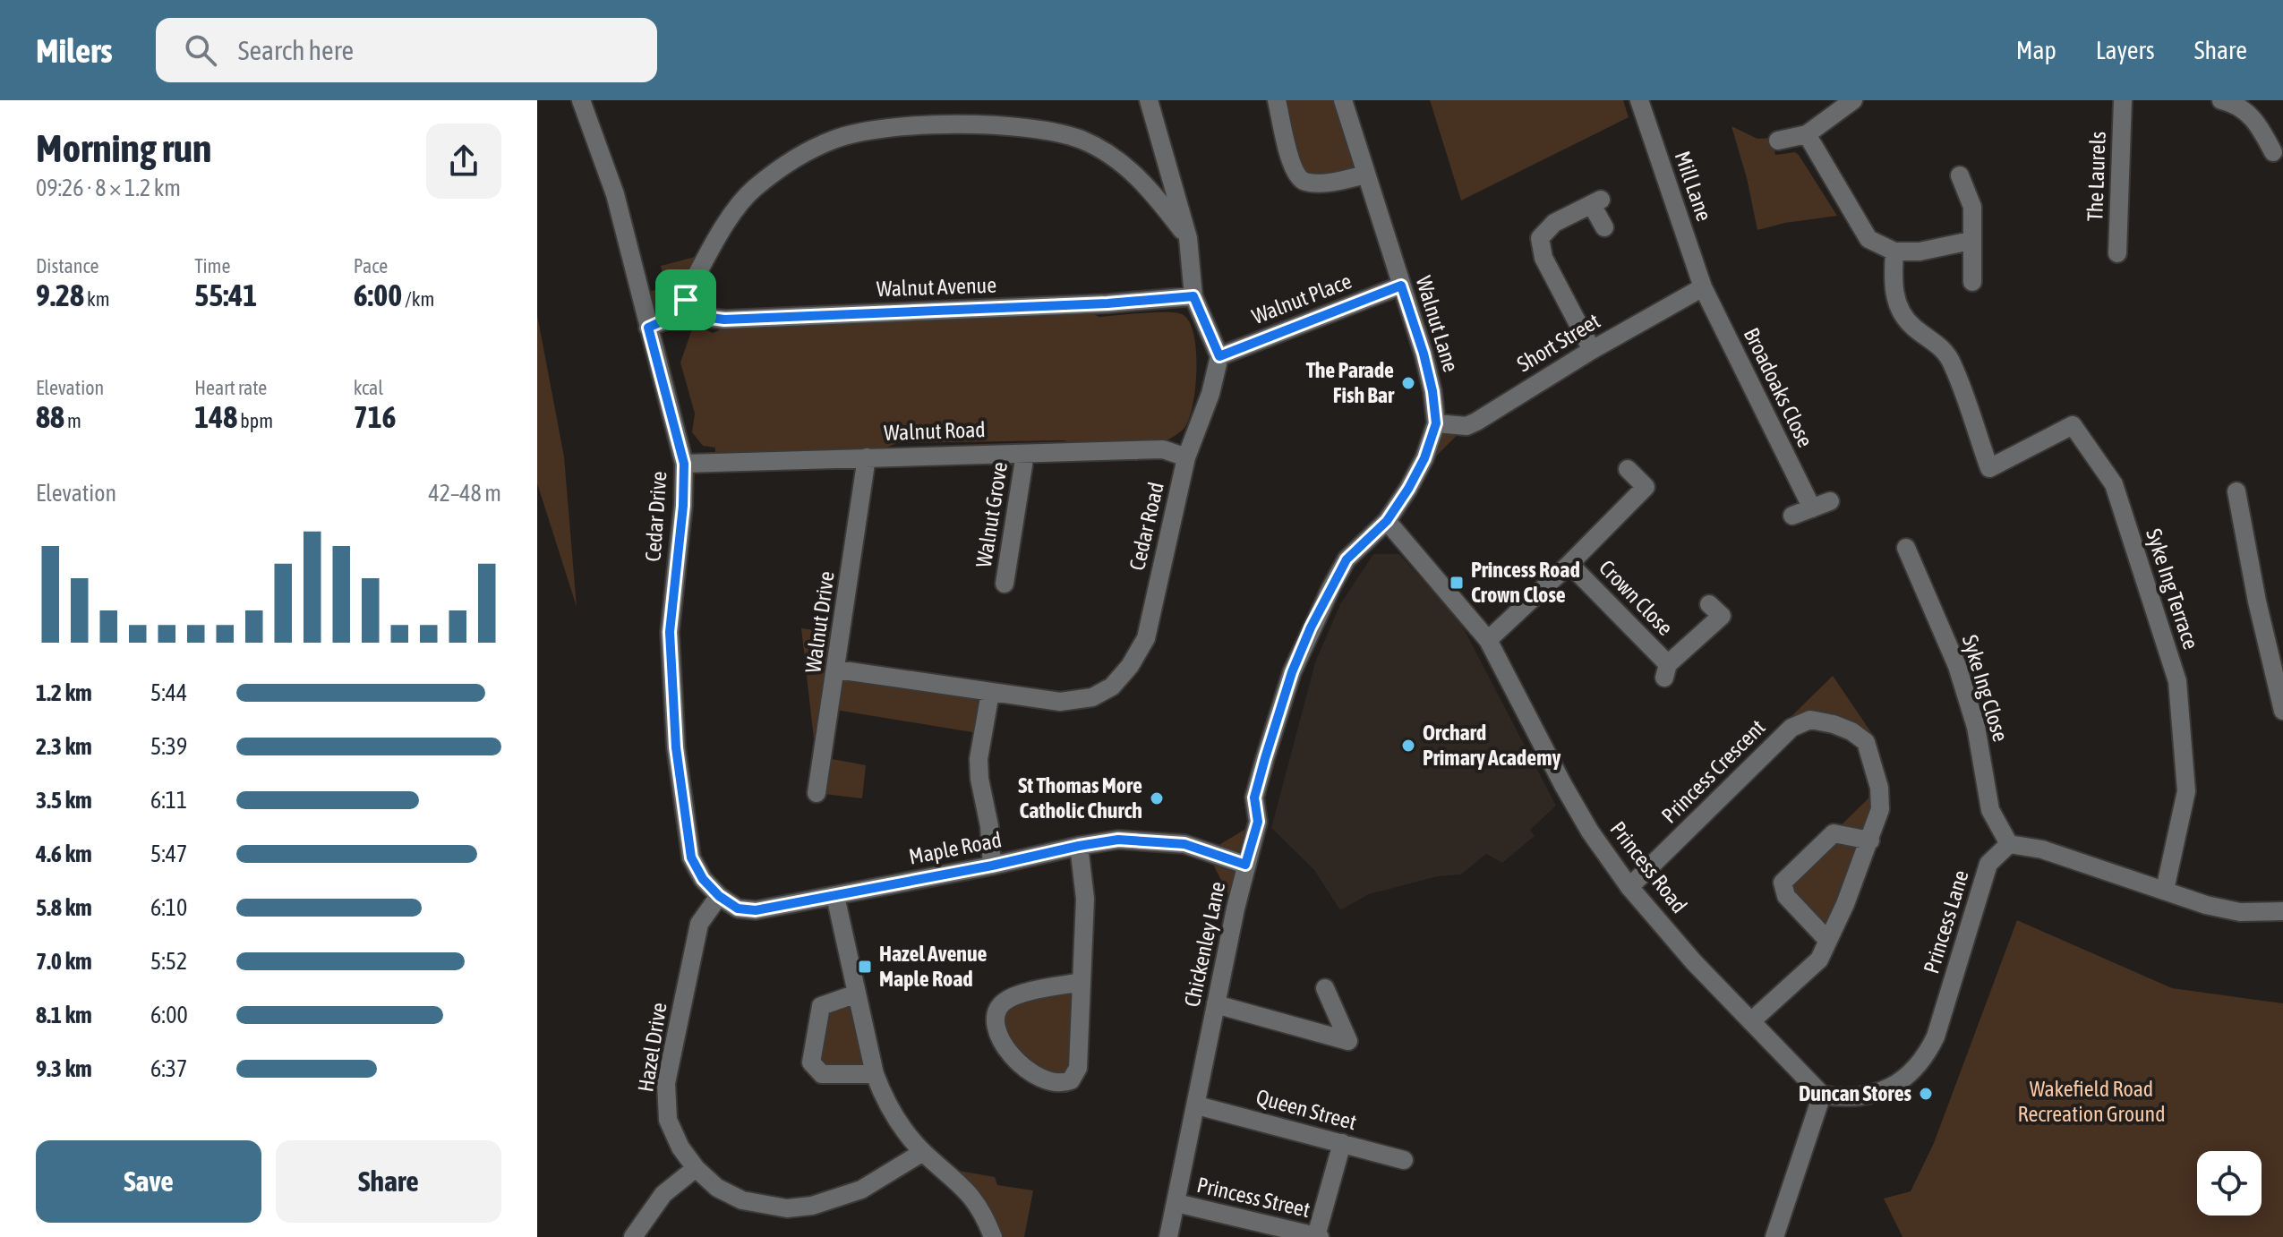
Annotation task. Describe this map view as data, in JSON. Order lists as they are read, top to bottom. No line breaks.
{"streets":{"street":["The Laurels","Mill Lane","Walnut Avenue","Walnut Place","Walnut Lane","Short Street","Broadoaks Close","Walnut Road","Walnut Grove","Cedar Drive","Cedar Road","Syke Ing Terrace","Crown Close","Walnut Drive","Syke Ing Close","Princess Crescent","Maple Road","Princess Road","Princess Lane","Chickenley Lane","Hazel Drive","Queen Street","Princess Street"]},"crossings":[["Mill Lane","Short Street"],["Mill Lane","Broadoaks Close"],["Walnut Place","Walnut Lane"],["Walnut Place","Cedar Road"],["Walnut Lane","Short Street"],["Walnut Lane","Princess Road"],["Walnut Lane","Chickenley Lane"],["Short Street","Broadoaks Close"],["Walnut Road","Walnut Grove"],["Walnut Road","Cedar Drive"],["Walnut Road","Cedar Road"],["Walnut Road","Walnut Drive"],["Cedar Drive","Maple Road"],["Cedar Drive","Hazel Drive"],["Cedar Road","Walnut Drive"],["Crown Close","Princess Road"],["Syke Ing Close","Princess Lane"],["Princess Crescent","Princess Road"],["Maple Road","Chickenley Lane"],["Maple Road","Hazel Drive"],["Princess Road","Princess Lane"],["Princess Road","Chickenley Lane"],["Chickenley Lane","Queen Street"],["Chickenley Lane","Princess Street"]],"parks":["Wakefield Road Recreation Ground"],"places":{"other":["The Parade Fish Bar","Orchard Primary Academy","St Thomas More Catholic Church","Duncan Stores"],"transit":["Princess Road Crown Close","Hazel Avenue Maple Road"]},"page":{"header":"Milers","search":"Search here","nav":["Map","Layers","Share"],"heading":["Morning run","09:26 · 8 × 1.2 km"],"stats":[["Distance","9.28 km"],["Time","55:41"],["Pace","6:00 /km"],["Elevation","88 m"],["Heart rate","148 bpm"],["kcal","716"]],"chart":["Elevation","42–48 m"],"list":[{"name":"1.2 km","note":"5:44"},{"name":"2.3 km","note":"5:39"},{"name":"3.5 km","note":"6:11"},{"name":"4.6 km","note":"5:47"},{"name":"5.8 km","note":"6:10"},{"name":"7.0 km","note":"5:52"},{"name":"8.1 km","note":"6:00"},{"name":"9.3 km","note":"6:37"}],"buttons":["Save","Share"]}}
